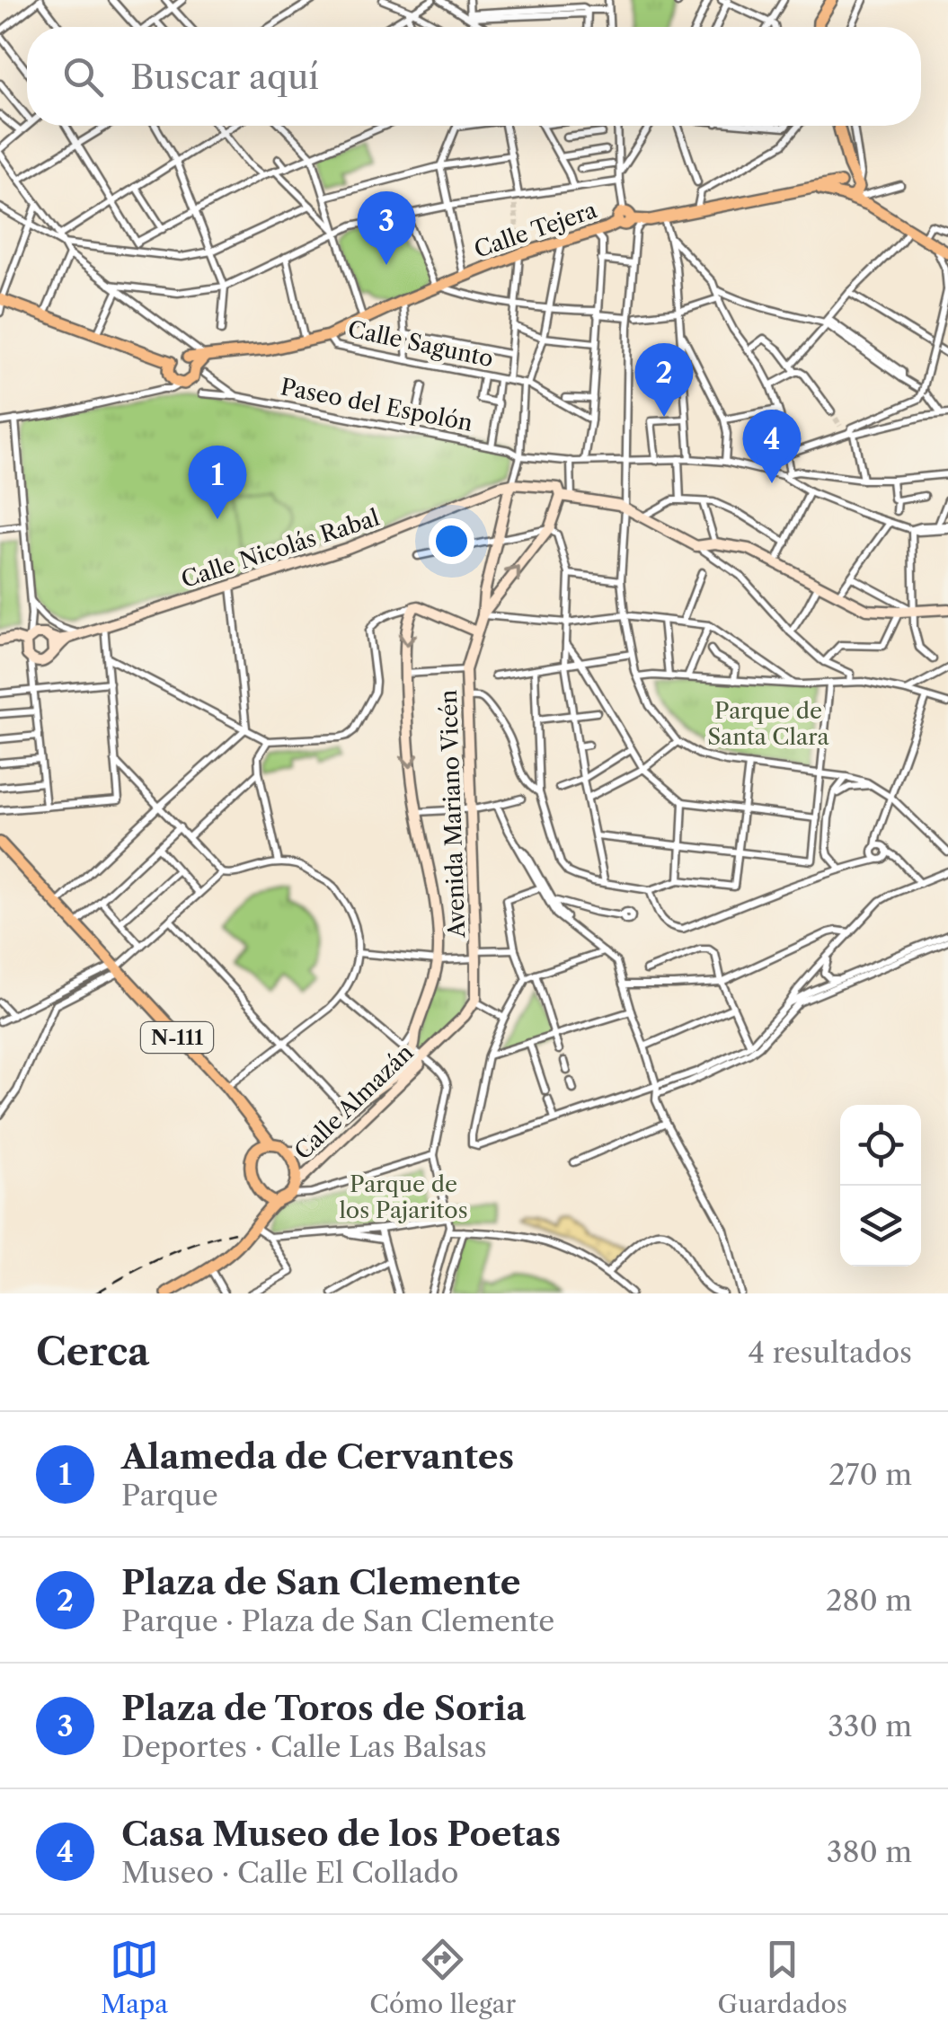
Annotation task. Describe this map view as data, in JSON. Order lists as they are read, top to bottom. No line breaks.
{"streets":{"main road":["Calle Tejera","N-111"],"street":["Calle Sagunto","Paseo del Espolón","Calle Nicolás Rabal","Avenida Mariano Vicén","Calle Almazán"]},"crossings":[["Calle Tejera","Calle Sagunto"],["Avenida Mariano Vicén","Calle Almazán"]],"parks":["Parque de Santa Clara","Parque de los Pajaritos"],"page":{"search":"Buscar aquí","pins":["3","2","4","1"],"heading":["Cerca","4 resultados"],"list":[{"mark":"1","name":"Alameda de Cervantes","note":"Parque","value":"270 m"},{"mark":"2","name":"Plaza de San Clemente","note":"Parque · Plaza de San Clemente","value":"280 m"},{"mark":"3","name":"Plaza de Toros de Soria","note":"Deportes · Calle Las Balsas","value":"330 m"},{"mark":"4","name":"Casa Museo de los Poetas","note":"Museo · Calle El Collado","value":"380 m"}],"nav":["Mapa","Cómo llegar","Guardados"]}}
